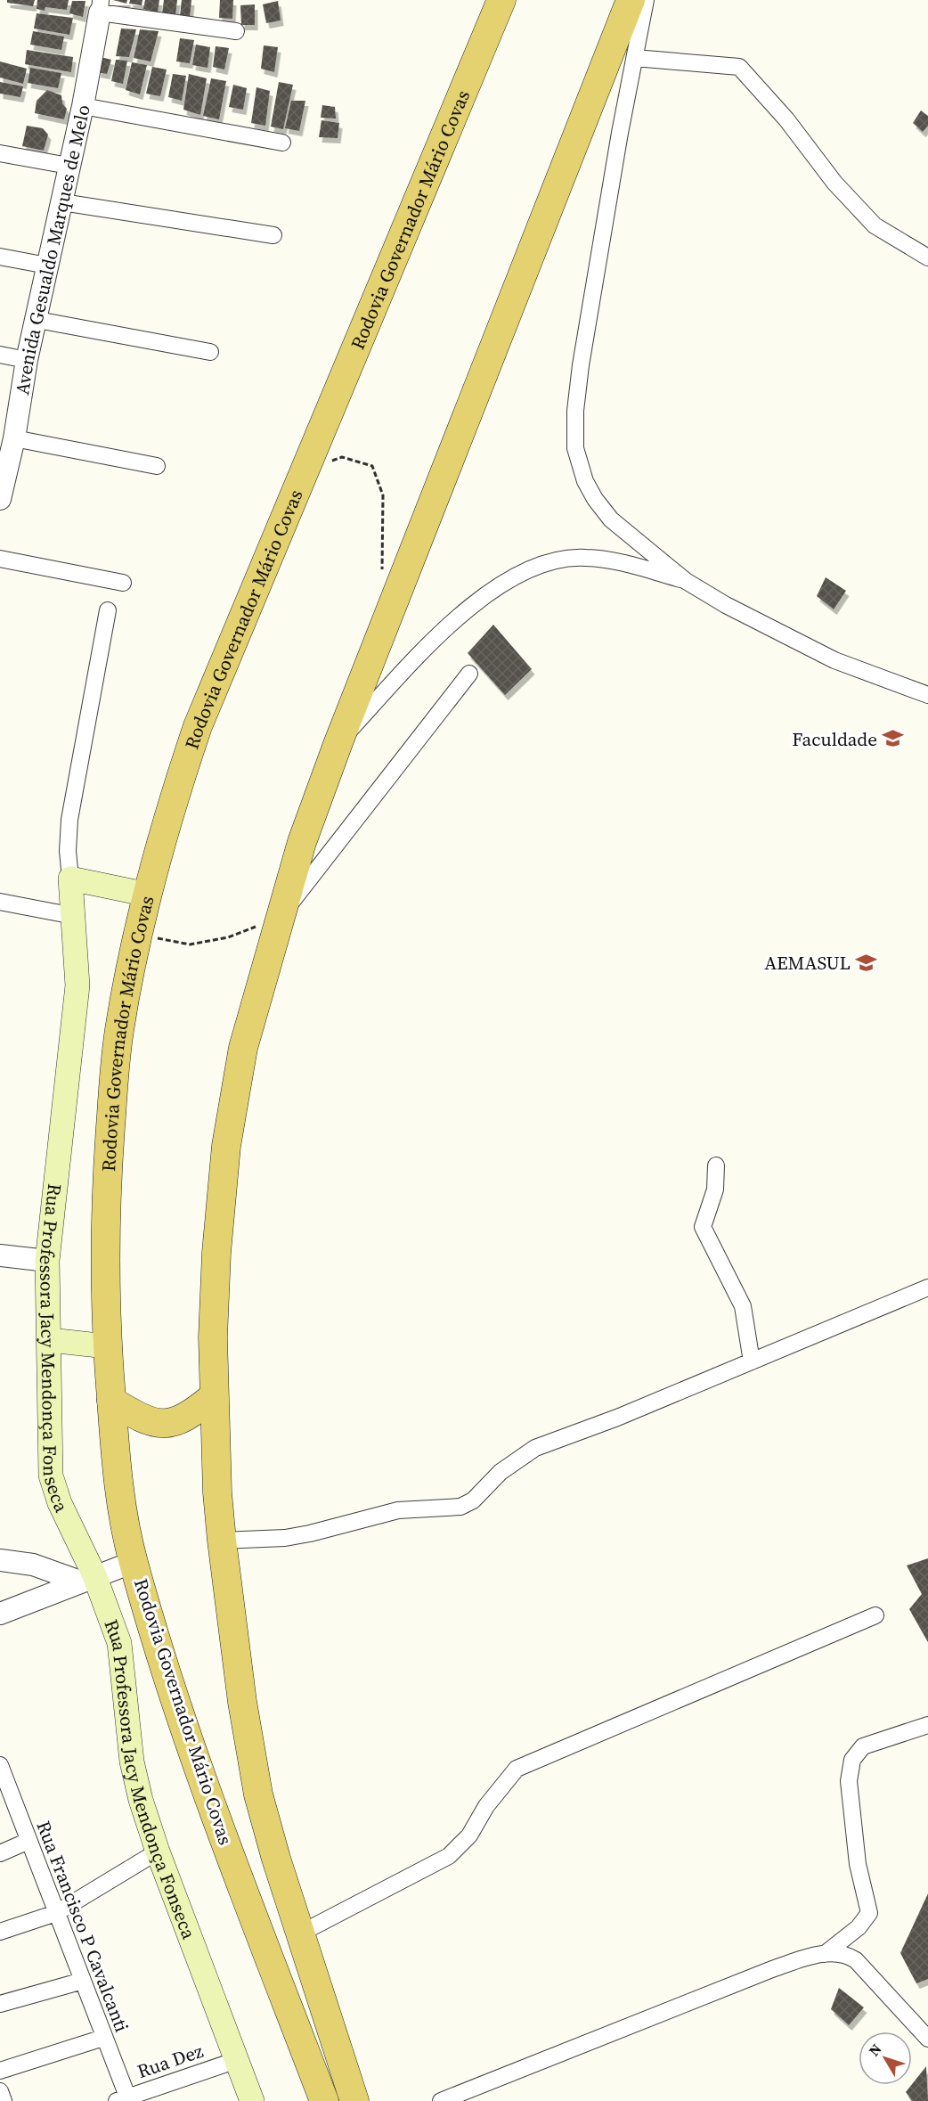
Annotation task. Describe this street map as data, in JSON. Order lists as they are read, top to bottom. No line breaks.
{"streets":{"highway":["Rodovia Governador Mário Covas"],"main road":["Rua Professora Jacy Mendonça Fonseca"],"street":["Avenida Gesualdo Marques de Melo","Rua Francisco P Cavalcanti","Rua Dez"]},"crossings":[["Rua Professora Jacy Mendonça Fonseca","Rua Dez"],["Rua Francisco P Cavalcanti","Rua Dez"]],"places":{"school or university":["Faculdade","AEMASUL"]},"north":"top left"}
